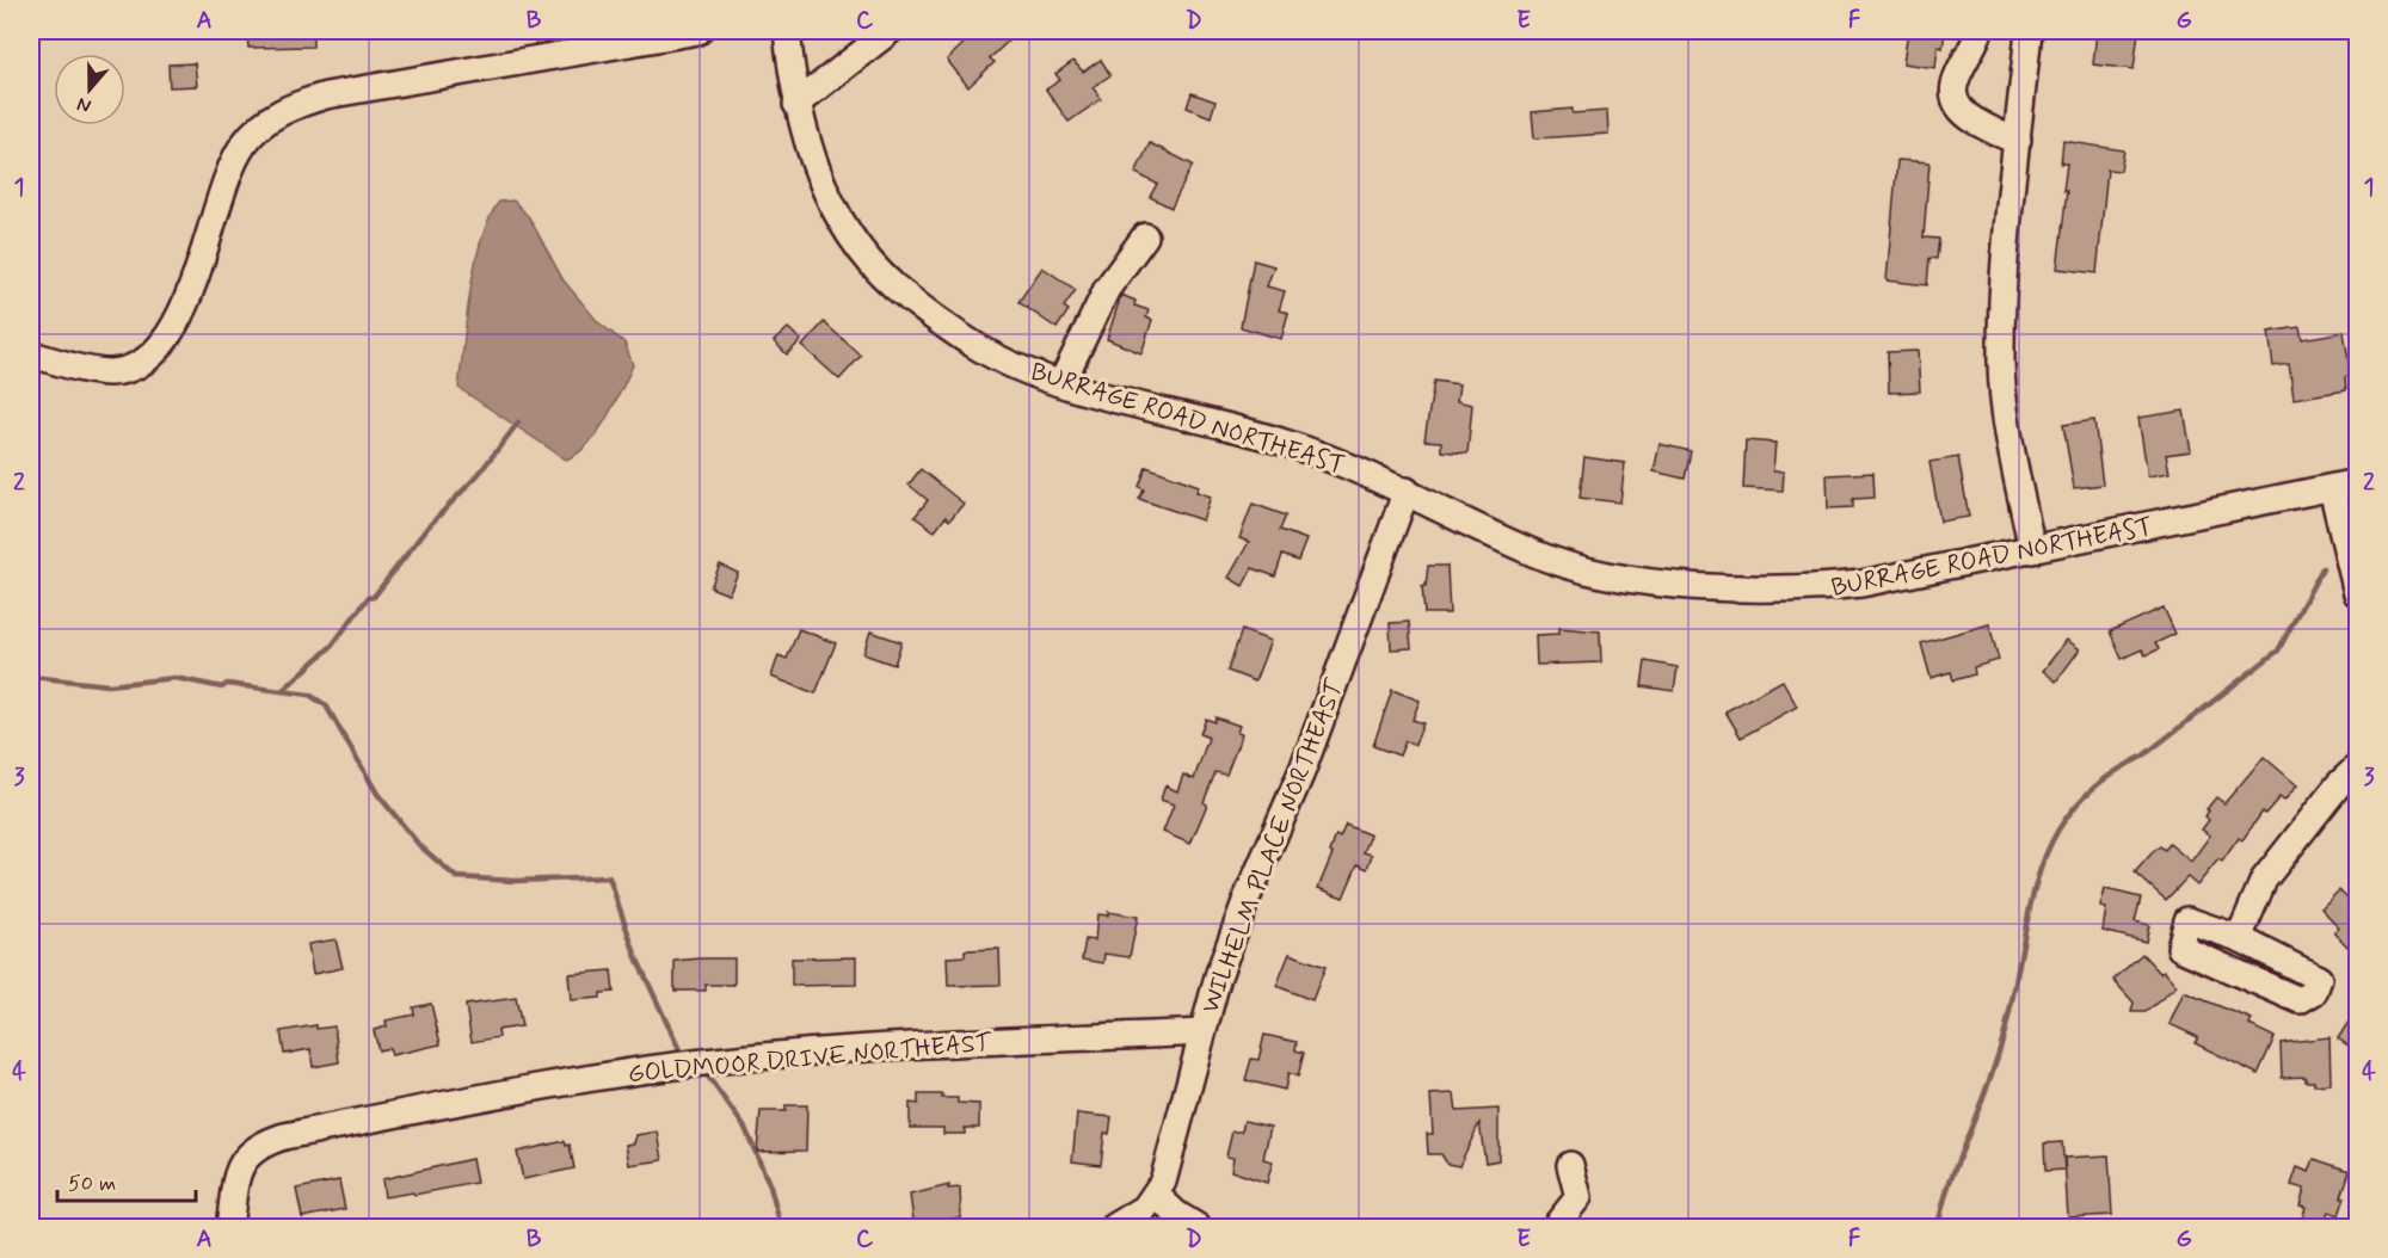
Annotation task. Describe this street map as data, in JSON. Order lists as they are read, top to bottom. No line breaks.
{"streets":{"street":["BURRAGE ROAD NORTHEAST","WILHELM PLACE NORTHEAST","GOLDMOOR DRIVE NORTHEAST"]},"crossings":[["BURRAGE ROAD NORTHEAST","WILHELM PLACE NORTHEAST"],["WILHELM PLACE NORTHEAST","GOLDMOOR DRIVE NORTHEAST"]],"scale_bar":"50 m","north":"bottom","grid":{"columns":["A","B","C","D","E","F","G"],"rows":["1","2","3","4"]}}
